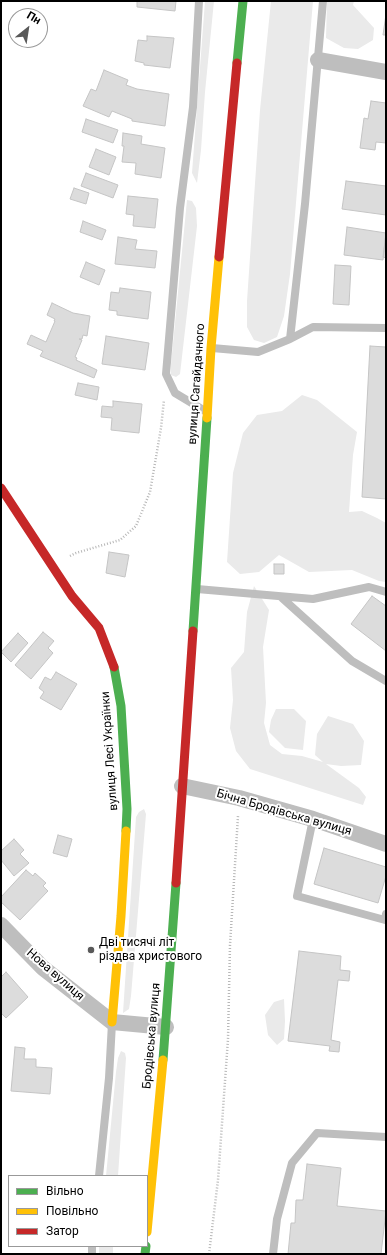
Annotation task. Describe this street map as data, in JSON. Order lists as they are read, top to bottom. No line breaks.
{"streets":{"main road":["вулиця Сагайдачного","вулиця Лесі Українки","Бродівська вулиця"],"street":["Бічна Бродівська вулиця","Нова вулиця"]},"crossings":[["вулиця Сагайдачного","Бродівська вулиця"],["вулиця Лесі Українки","Нова вулиця"],["Бічна Бродівська вулиця","Бродівська вулиця"]],"places":["Дві тисячі літ різдва христового"],"legend":["Вільно","Повільно","Затор"],"north":"top right"}
